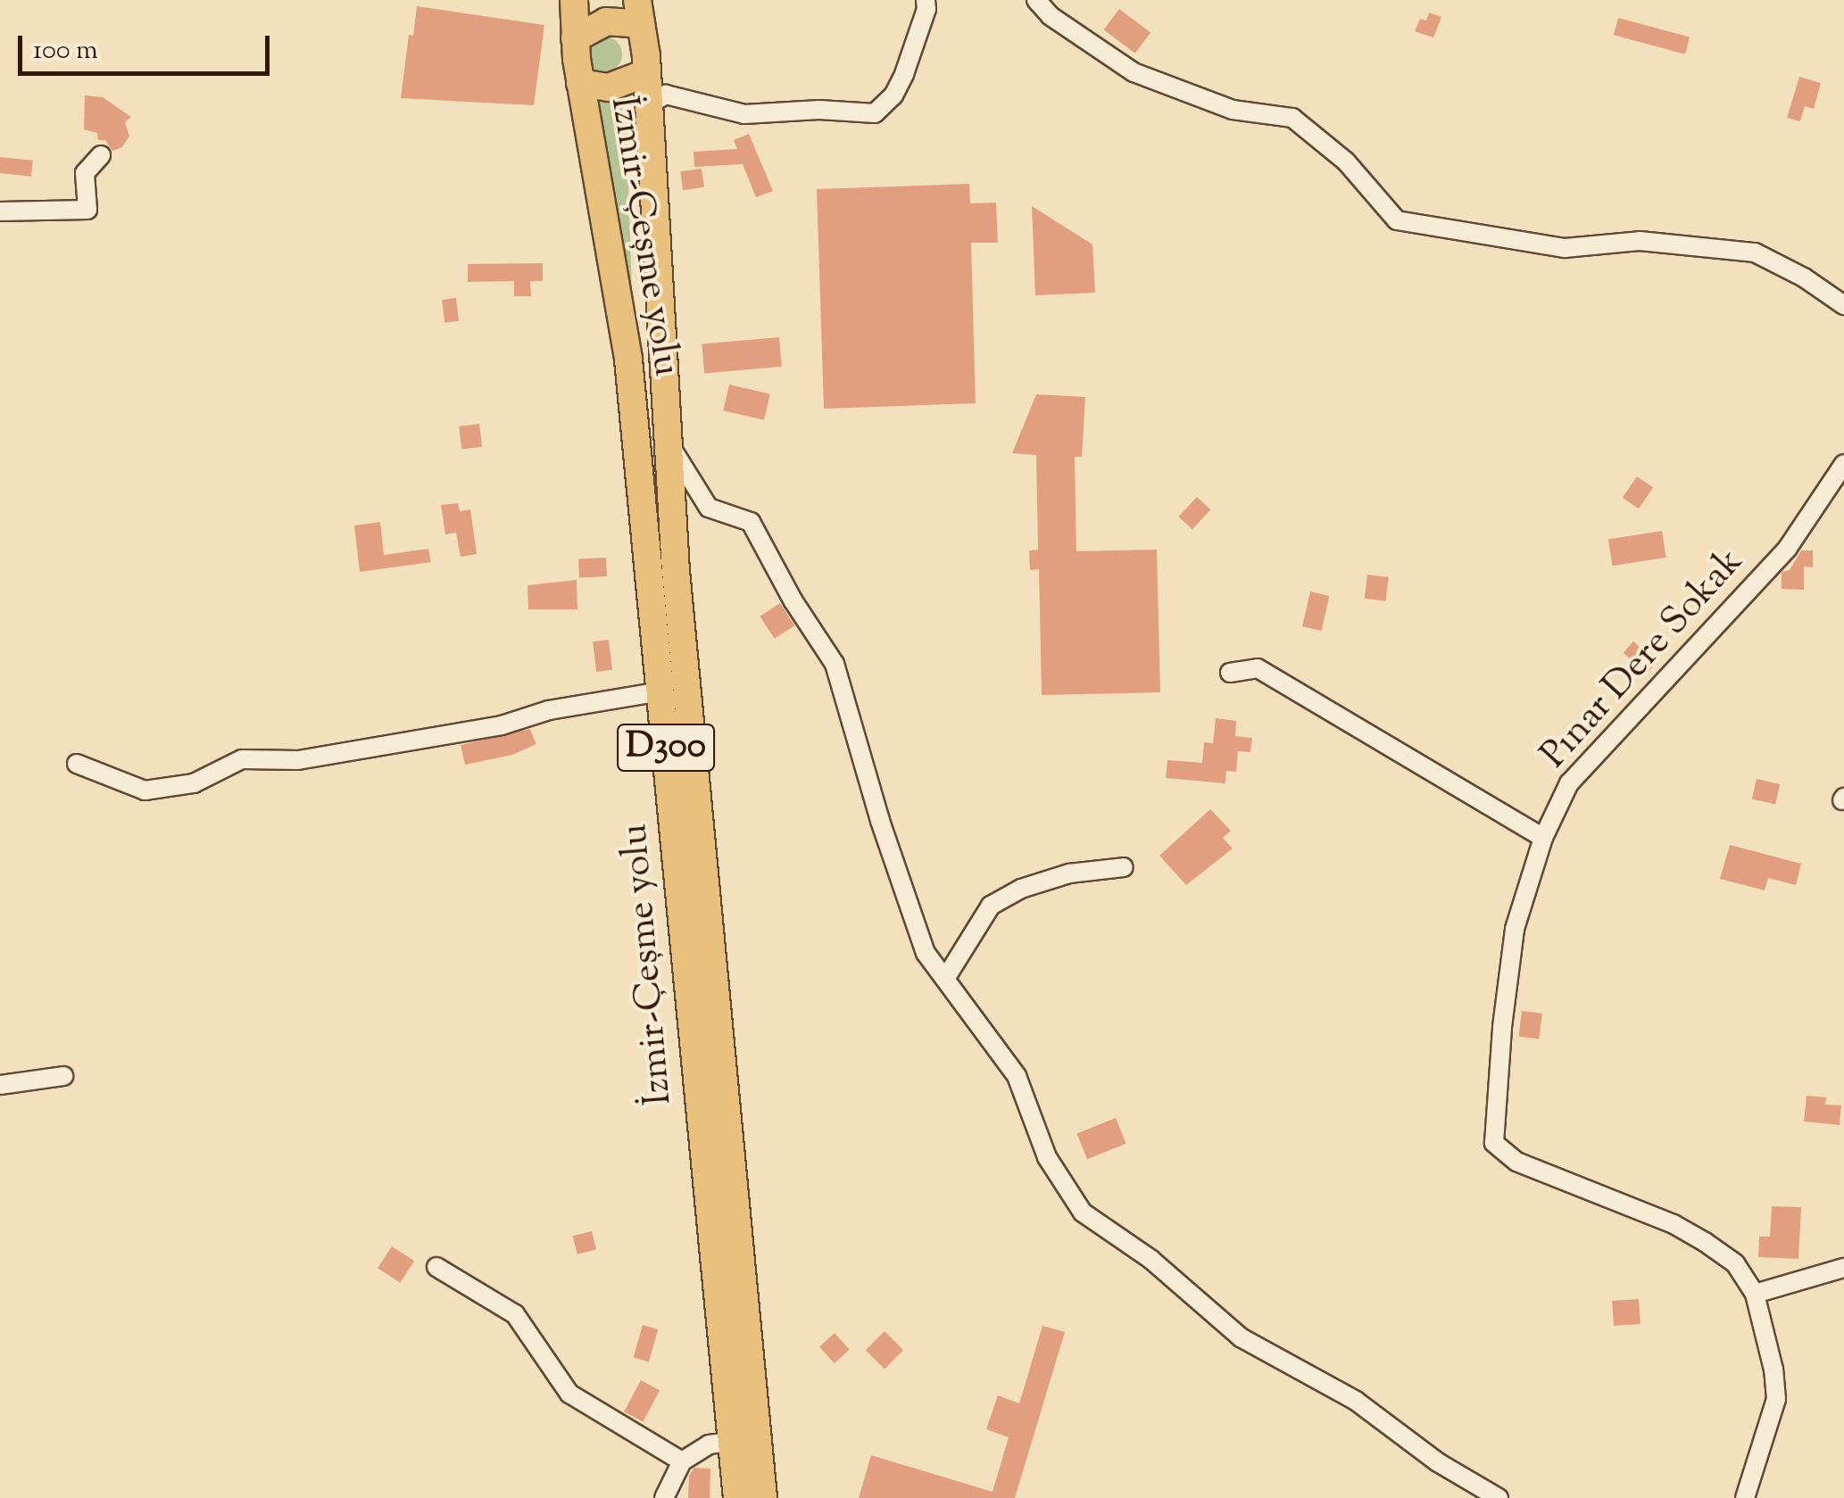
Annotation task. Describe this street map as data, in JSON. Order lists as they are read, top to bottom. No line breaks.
{"streets":{"highway":["İzmir-Çeşme yolu","D300"],"street":["Pınar Dere Sokak"]},"scale_bar":"100 m"}
